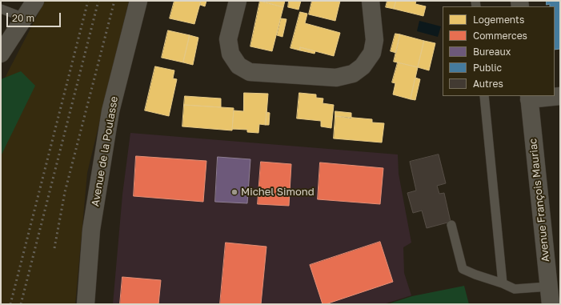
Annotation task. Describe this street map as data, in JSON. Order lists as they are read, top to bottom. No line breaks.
{"streets":{"street":["Avenue de la Poulasse","Avenue François Mauriac"]},"places":["Michel Simond"],"legend":["Logements","Commerces","Bureaux","Public","Autres"],"scale_bar":"20 m"}
